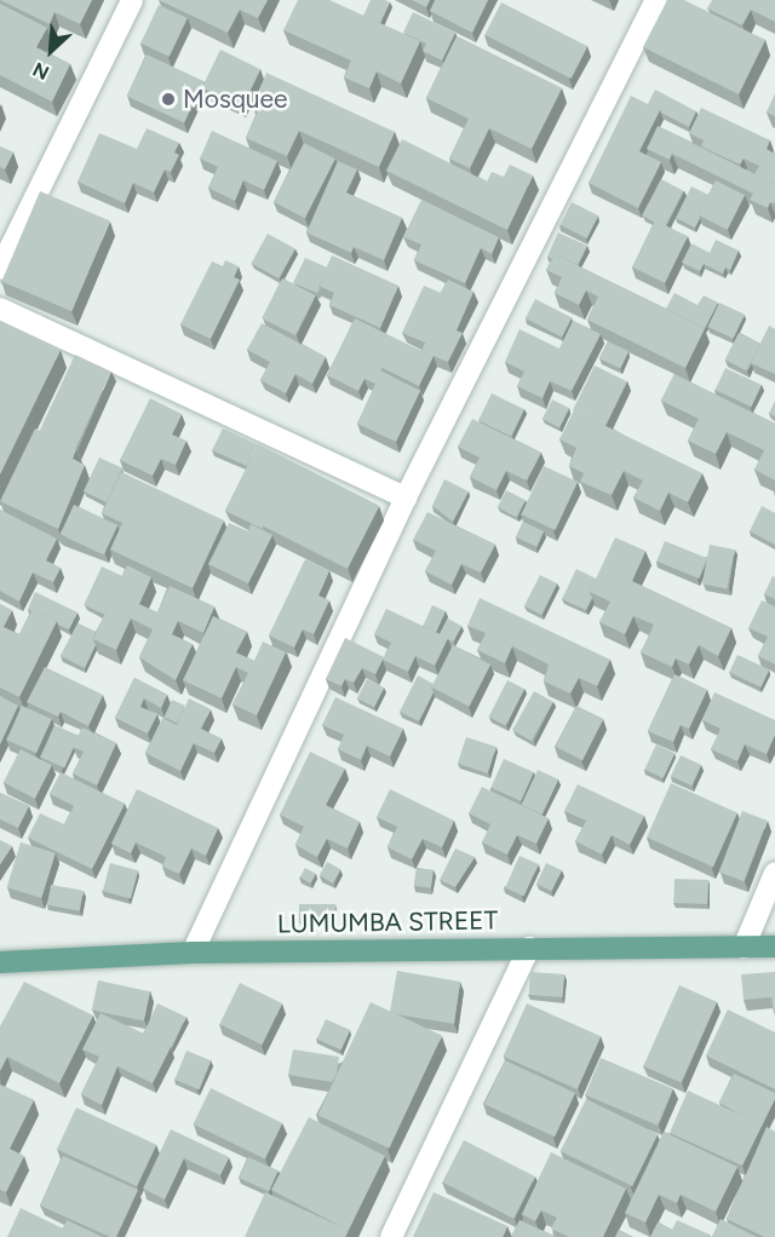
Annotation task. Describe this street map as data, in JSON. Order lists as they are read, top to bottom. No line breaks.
{"streets":{"main road":["LUMUMBA STREET"]},"places":["Mosquee"],"north":"bottom left"}
